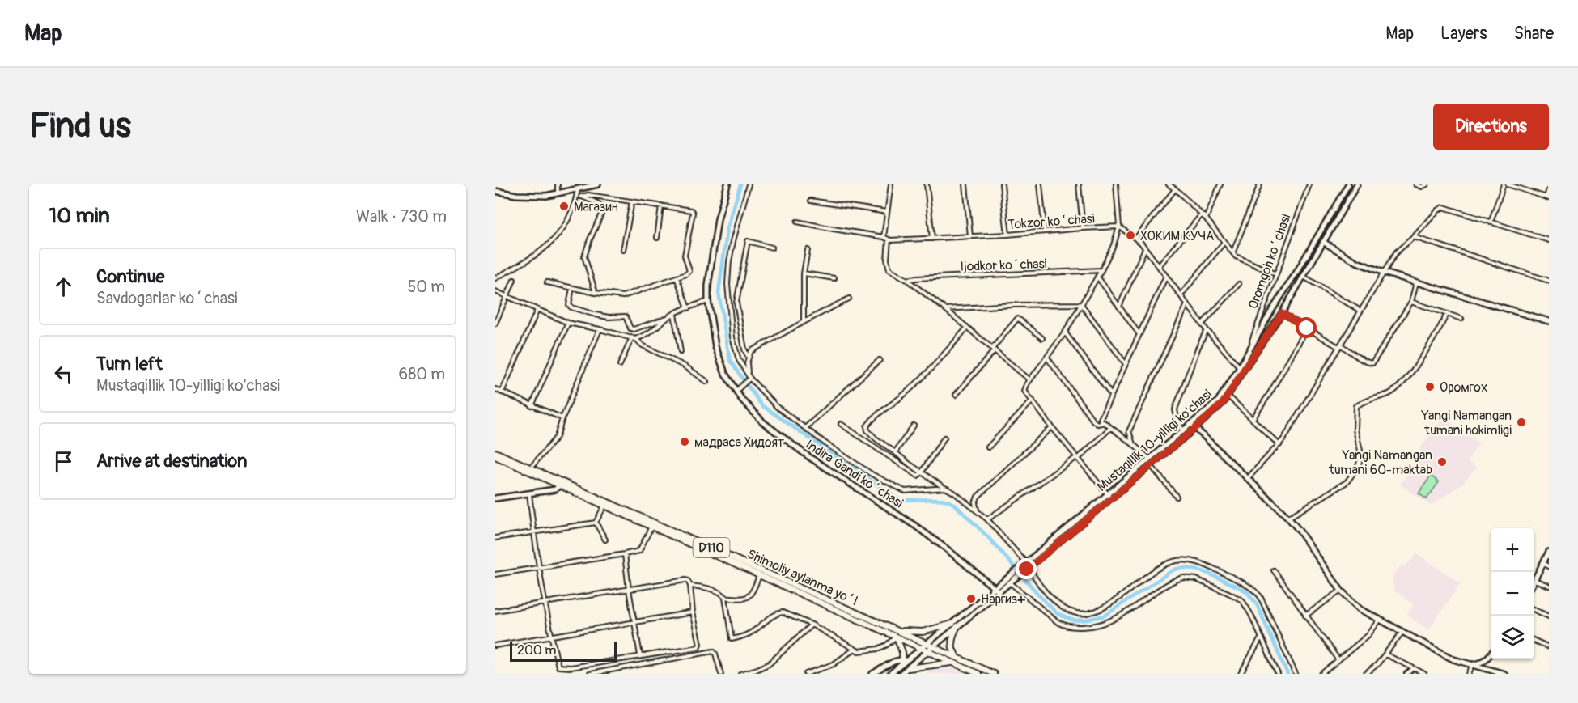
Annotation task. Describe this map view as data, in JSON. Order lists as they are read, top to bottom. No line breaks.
{"streets":{"main road":["D110","Shimoliy aylanma yoʻl"],"street":["Tokzor koʻchasi","Oromgoh koʻchasi","Ijodkor koʻchasi","Mustaqillik 10-yilligi ko'chasi","Indira Gandi koʻchasi"]},"crossings":[["Oromgoh koʻchasi","Mustaqillik 10-yilligi ko'chasi"]],"places":["Магазин","ХОКИМ КУЧА","Оромгох","Yangi Namangan tumani hokimligi","мадраса Хидоят","Yangi Namangan tumani 60-maktab","Наргиз+"],"scale_bar":"200 m","page":{"header":"Map","nav":["Map","Layers","Share"],"buttons":"Directions","title":"Find us","heading":["10 min","Walk · 730 m"],"list":[["Continue","Savdogarlar koʻchasi","50 m"],["Turn left","Mustaqillik 10-yilligi ko'chasi","680 m"],"Arrive at destination"],"map_buttons":["+","−"],"scale":"200 m"}}
